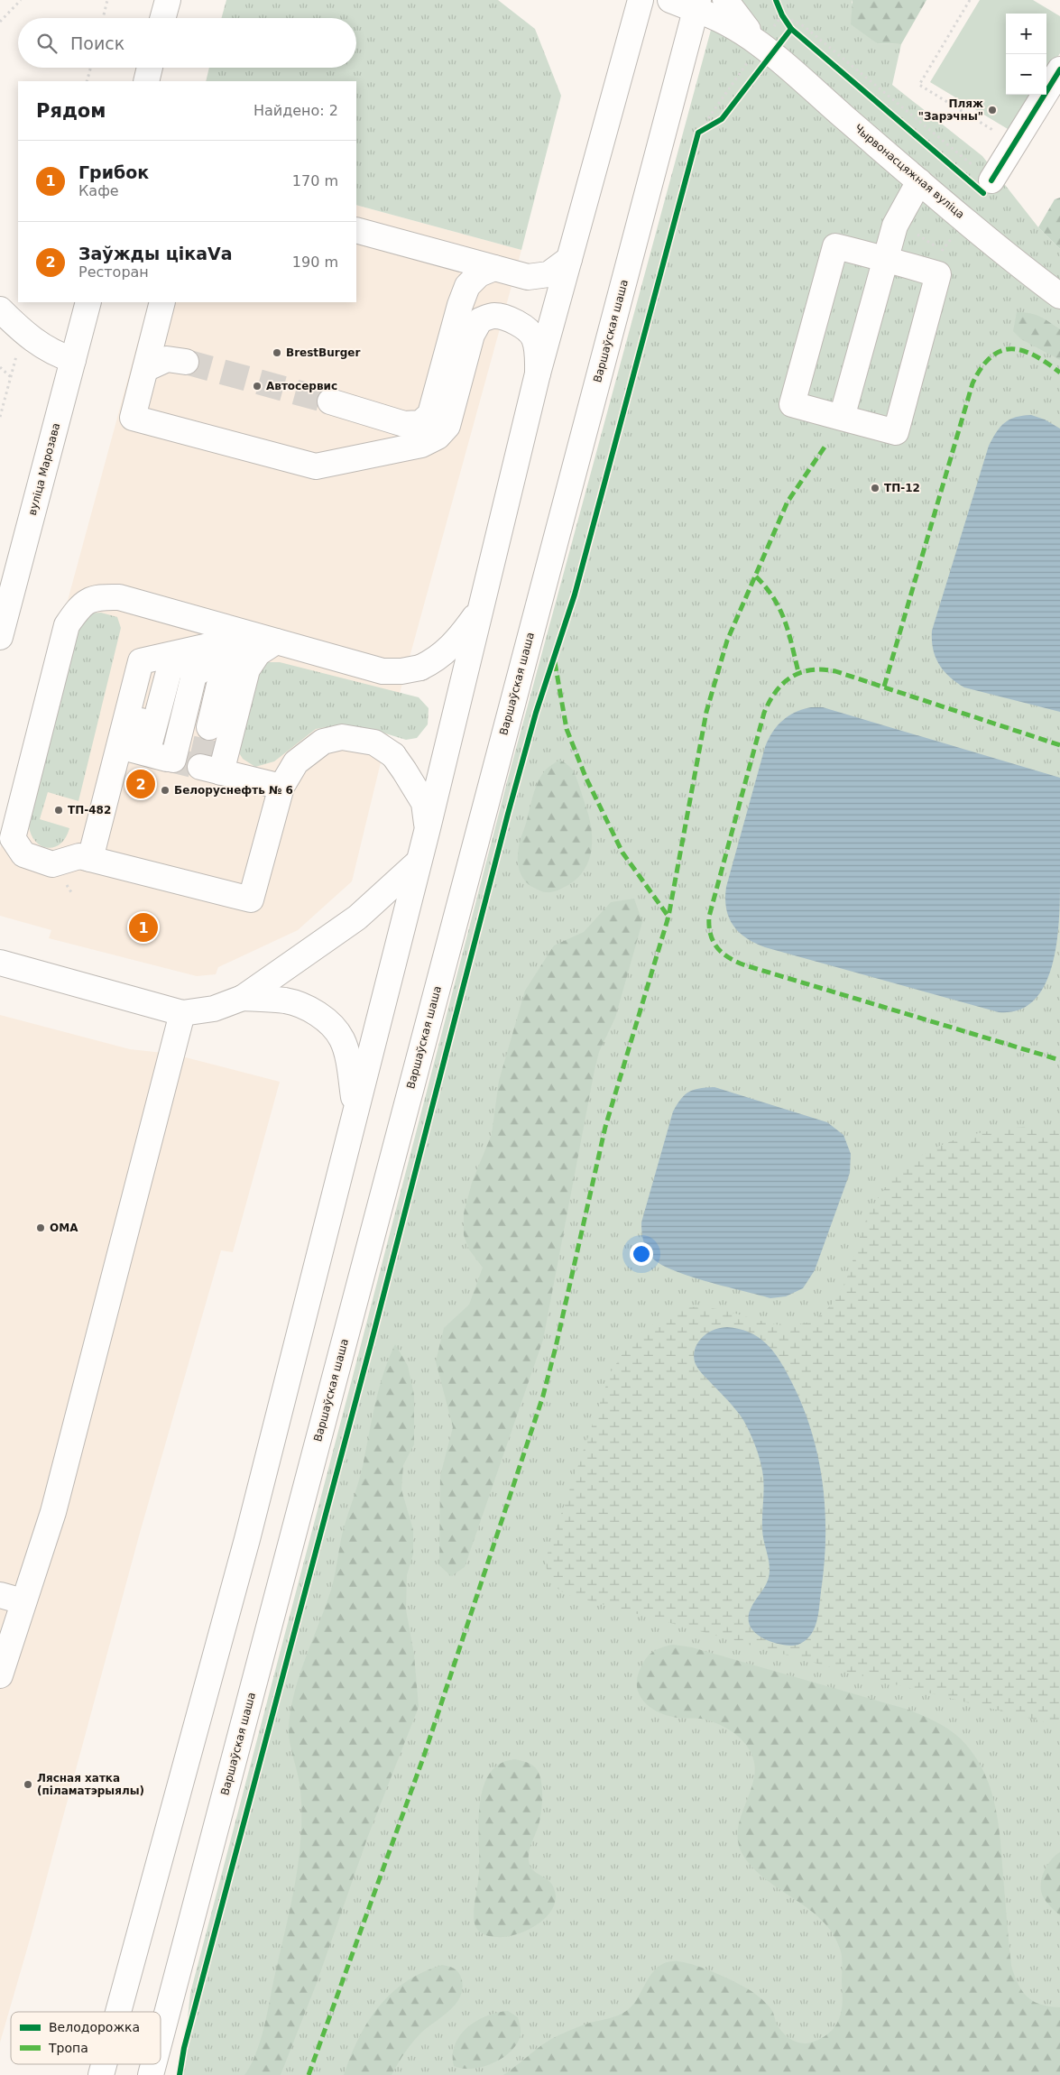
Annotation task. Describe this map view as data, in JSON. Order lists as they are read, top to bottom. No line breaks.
{"streets":{"main road":["Чырвонасцяжная вуліца","Варшаўская шаша","вуліца Марозава"]},"crossings":[["Чырвонасцяжная вуліца","Варшаўская шаша"]],"places":["Пляж \"Зарэчны\"","BrestBurger","Автосервис","ТП-12","Белоруснефть № 6","ТП-482","ОМА","Лясная хатка (піламатэрыялы)"],"legend":["Велодорожка","Тропа"],"page":{"map_buttons":["+","−"],"search":"Поиск","heading":["Рядом","Найдено: 2"],"list":[{"mark":"1","name":"Грибок","note":"Кафе","value":"170 m"},{"mark":"2","name":"Заўжды цікаVа","note":"Ресторан","value":"190 m"}],"pins":["2","1"]}}
